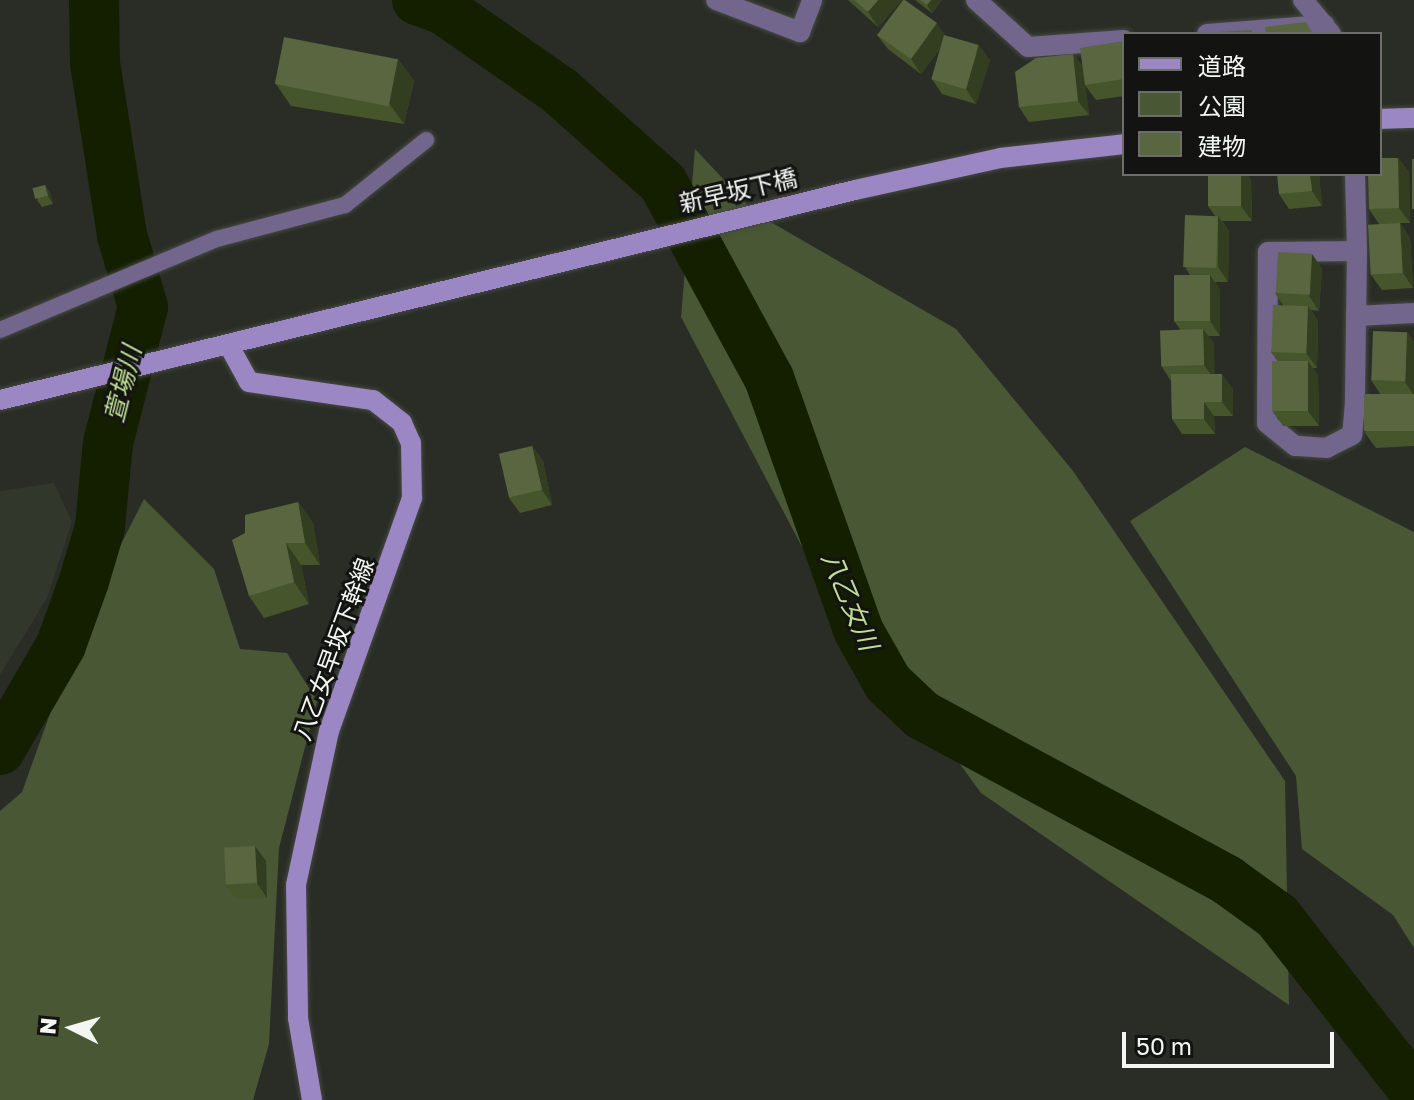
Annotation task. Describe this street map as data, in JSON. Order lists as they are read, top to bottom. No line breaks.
{"streets":{"street":["新早坂下橋","八乙女早坂下幹線"]},"crossings":[["新早坂下橋","八乙女早坂下幹線"]],"water":["萱場川","八乙女川"],"legend":["道路","公園","建物"],"scale_bar":"50 m","north":"left"}
